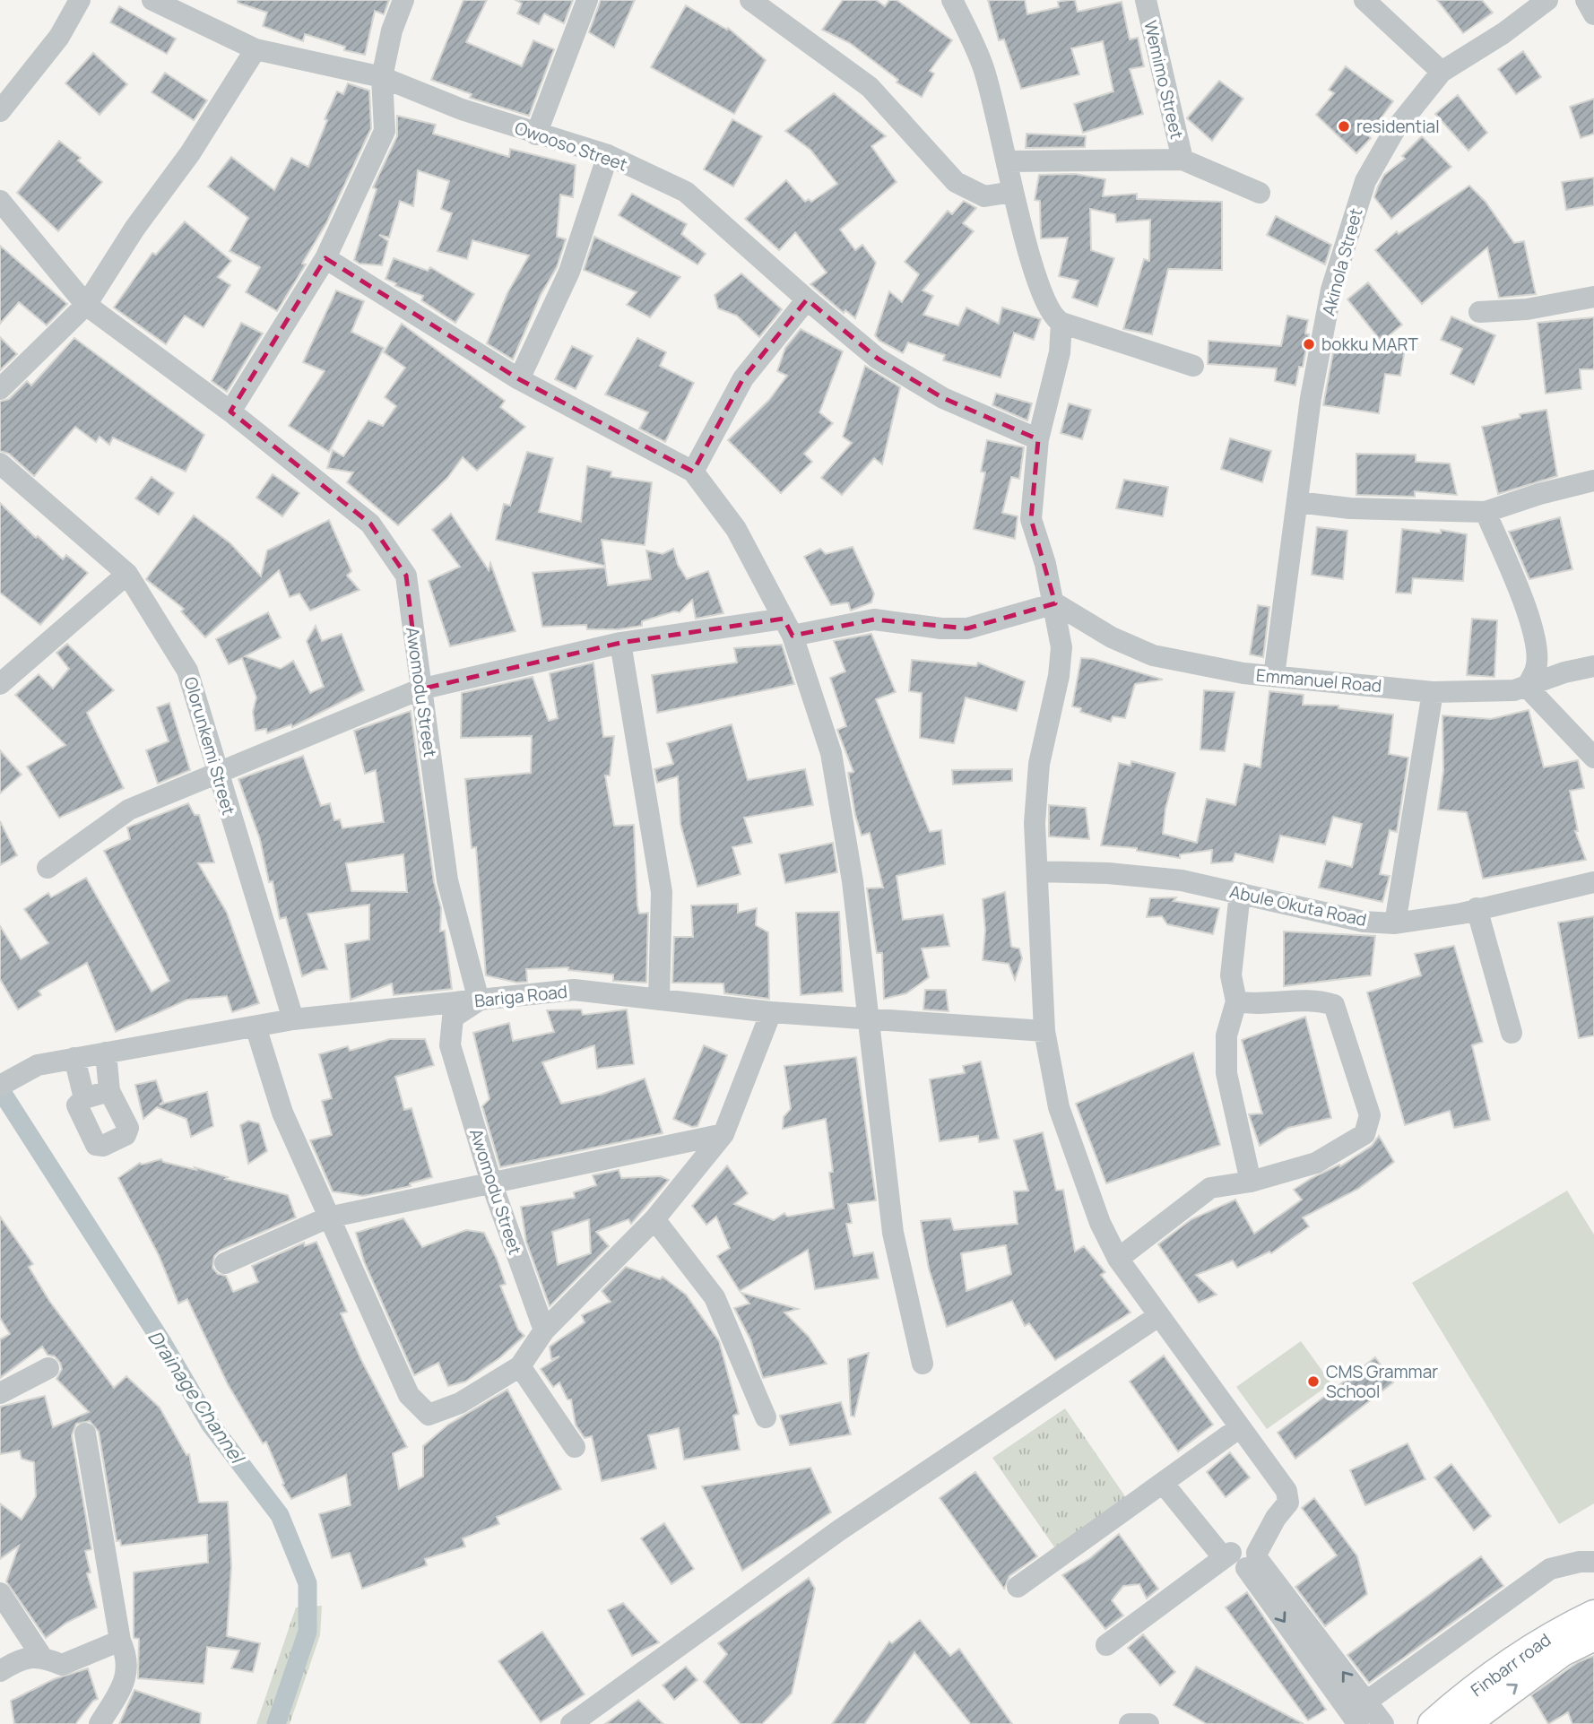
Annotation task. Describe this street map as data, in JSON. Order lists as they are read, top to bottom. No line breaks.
{"streets":{"main road":["Finbarr road"],"street":["Wemimo Street","Owooso Street","Akinola Street","Emmanuel Road","Awomodu Street","Olorunkemi Street","Abule Okuta Road","Bariga Road"]},"crossings":[["Akinola Street","Emmanuel Road"],["Awomodu Street","Bariga Road"],["Olorunkemi Street","Bariga Road"]],"water":["Drainage Channel"],"places":["residential","bokku MART","CMS Grammar School"]}
